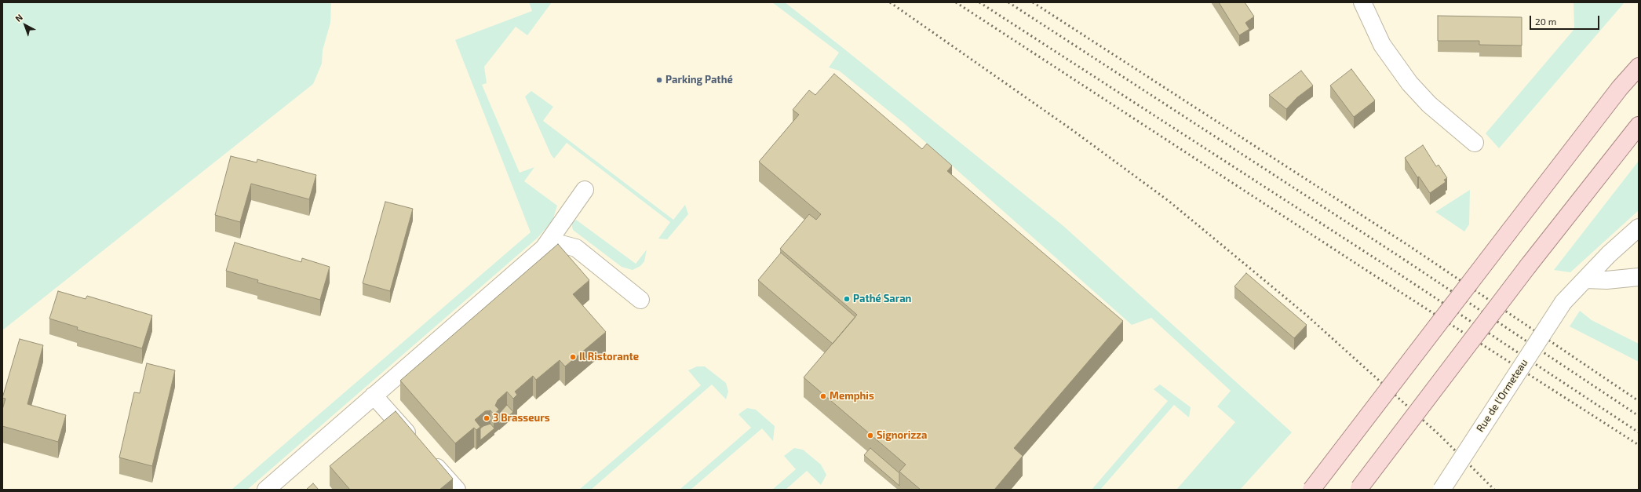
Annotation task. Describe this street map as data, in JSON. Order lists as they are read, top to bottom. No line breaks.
{"streets":{"street":["Rue de l'Ormeteau"]},"places":["Parking Pathé","Pathé Saran","Il Ristorante","Memphis","3 Brasseurs","Signorizza"],"scale_bar":"20 m","north":"top left"}
